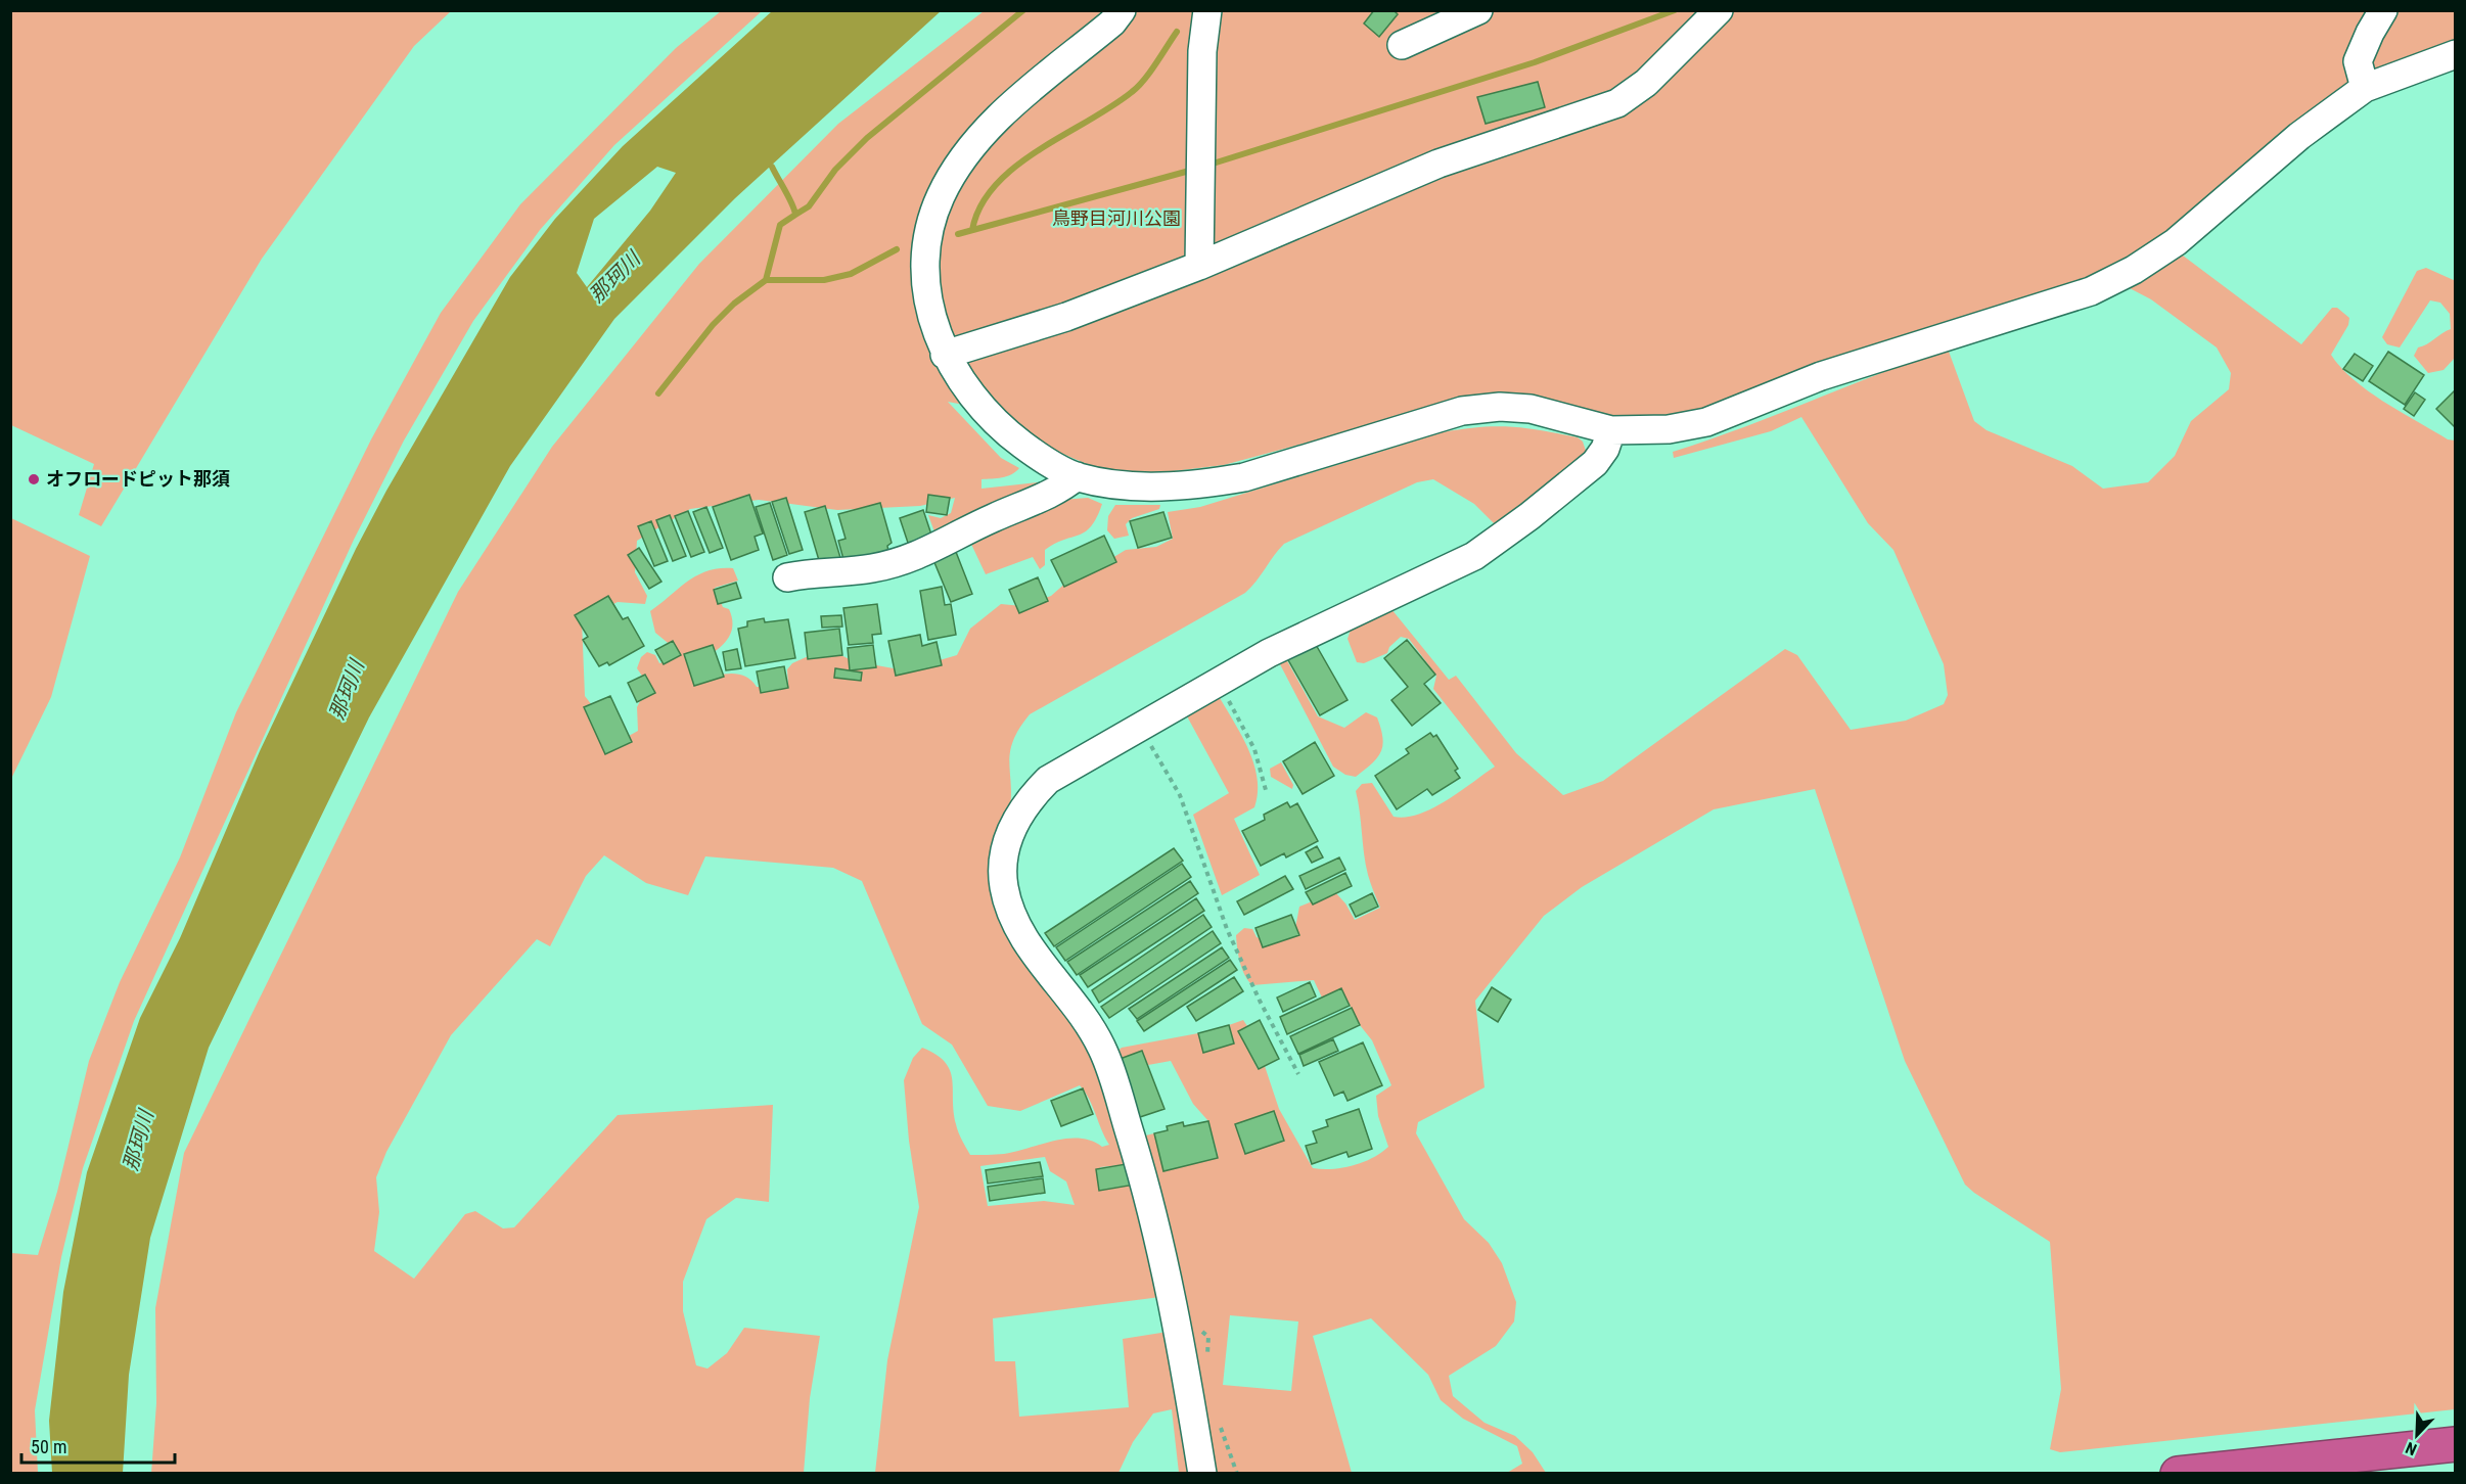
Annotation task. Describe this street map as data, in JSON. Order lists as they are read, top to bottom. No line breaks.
{"water":["那珂川"],"parks":["鳥野目河川公園"],"places":["オフロードピット那須"],"scale_bar":"50 m","north":"bottom left"}
